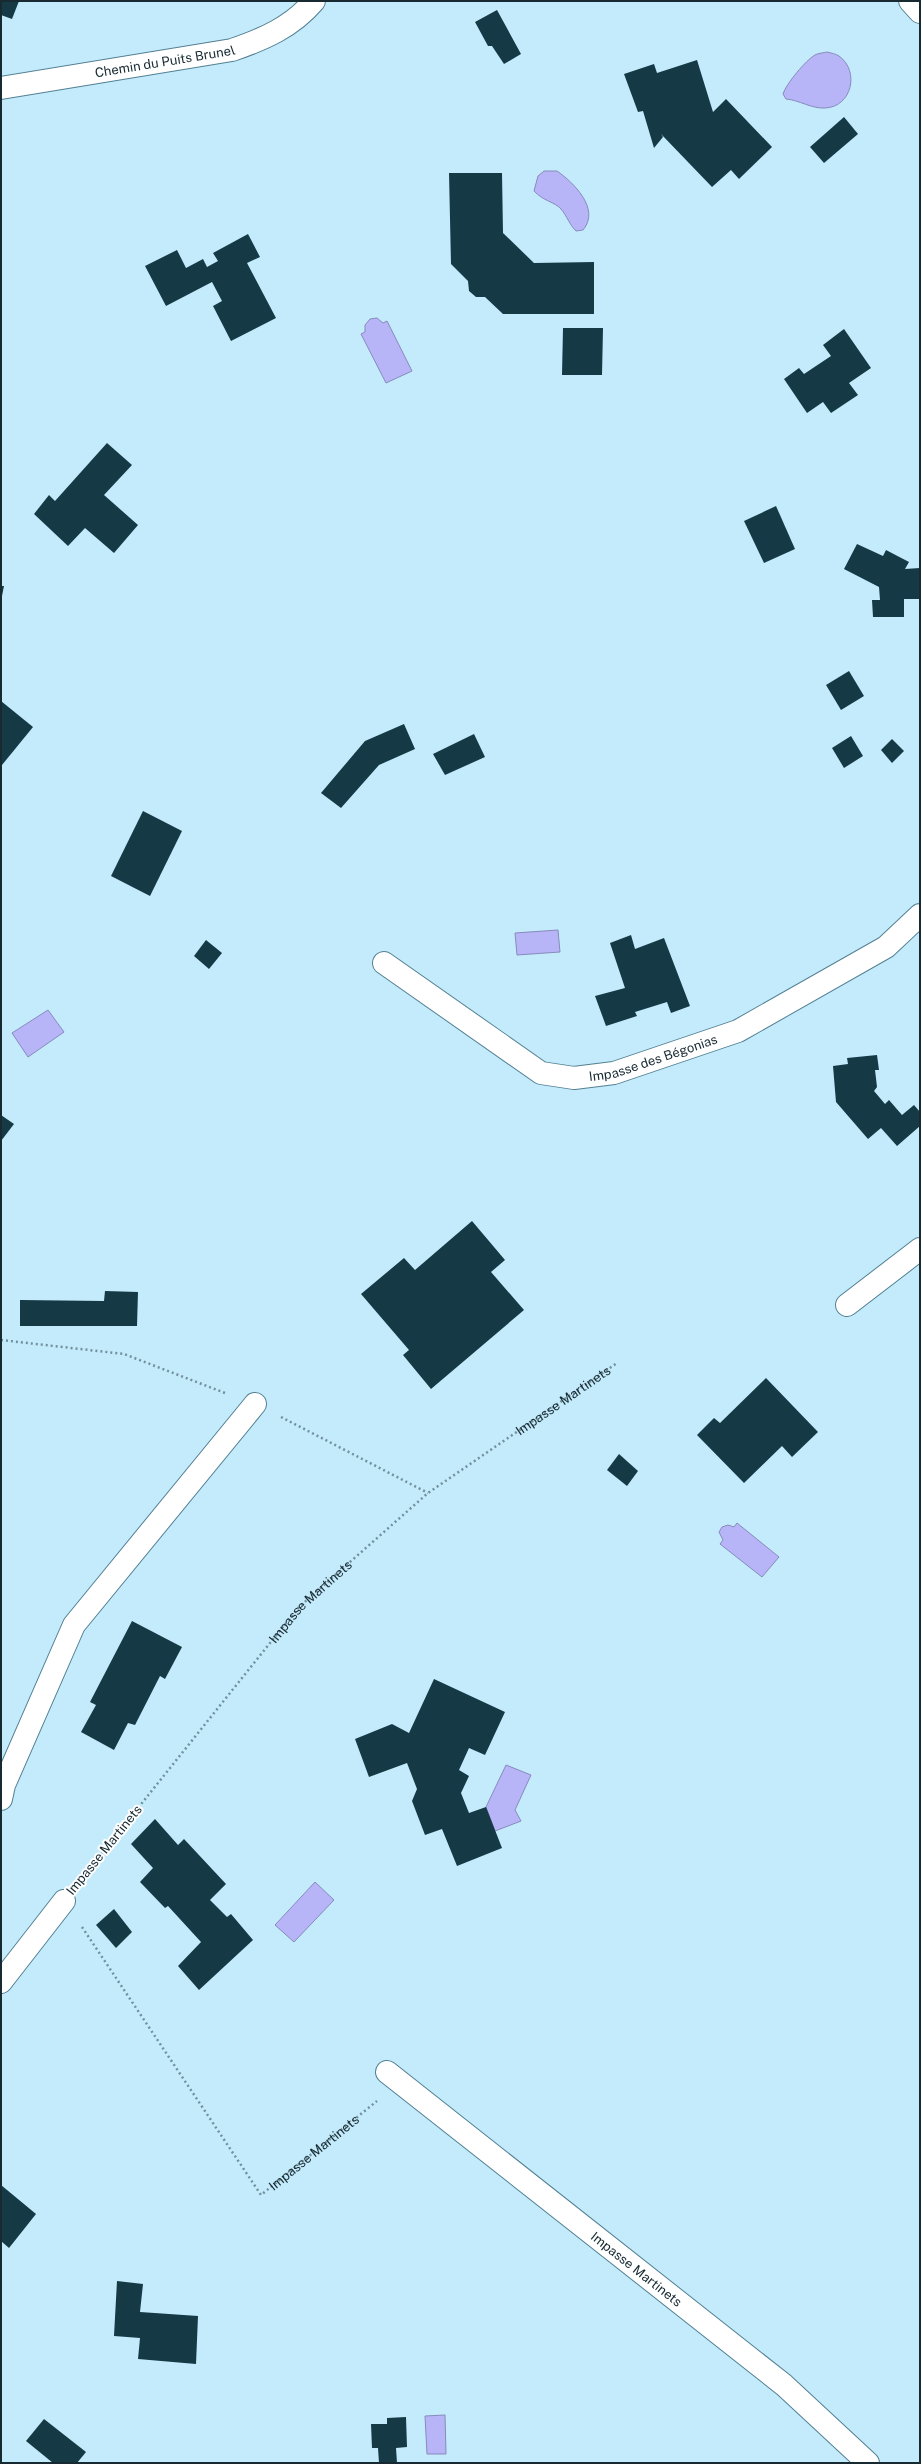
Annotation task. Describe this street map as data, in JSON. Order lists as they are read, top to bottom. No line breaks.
{"streets":{"street":["Chemin du Puits Brunel","Impasse des Bégonias","Impasse Martinets"]}}
